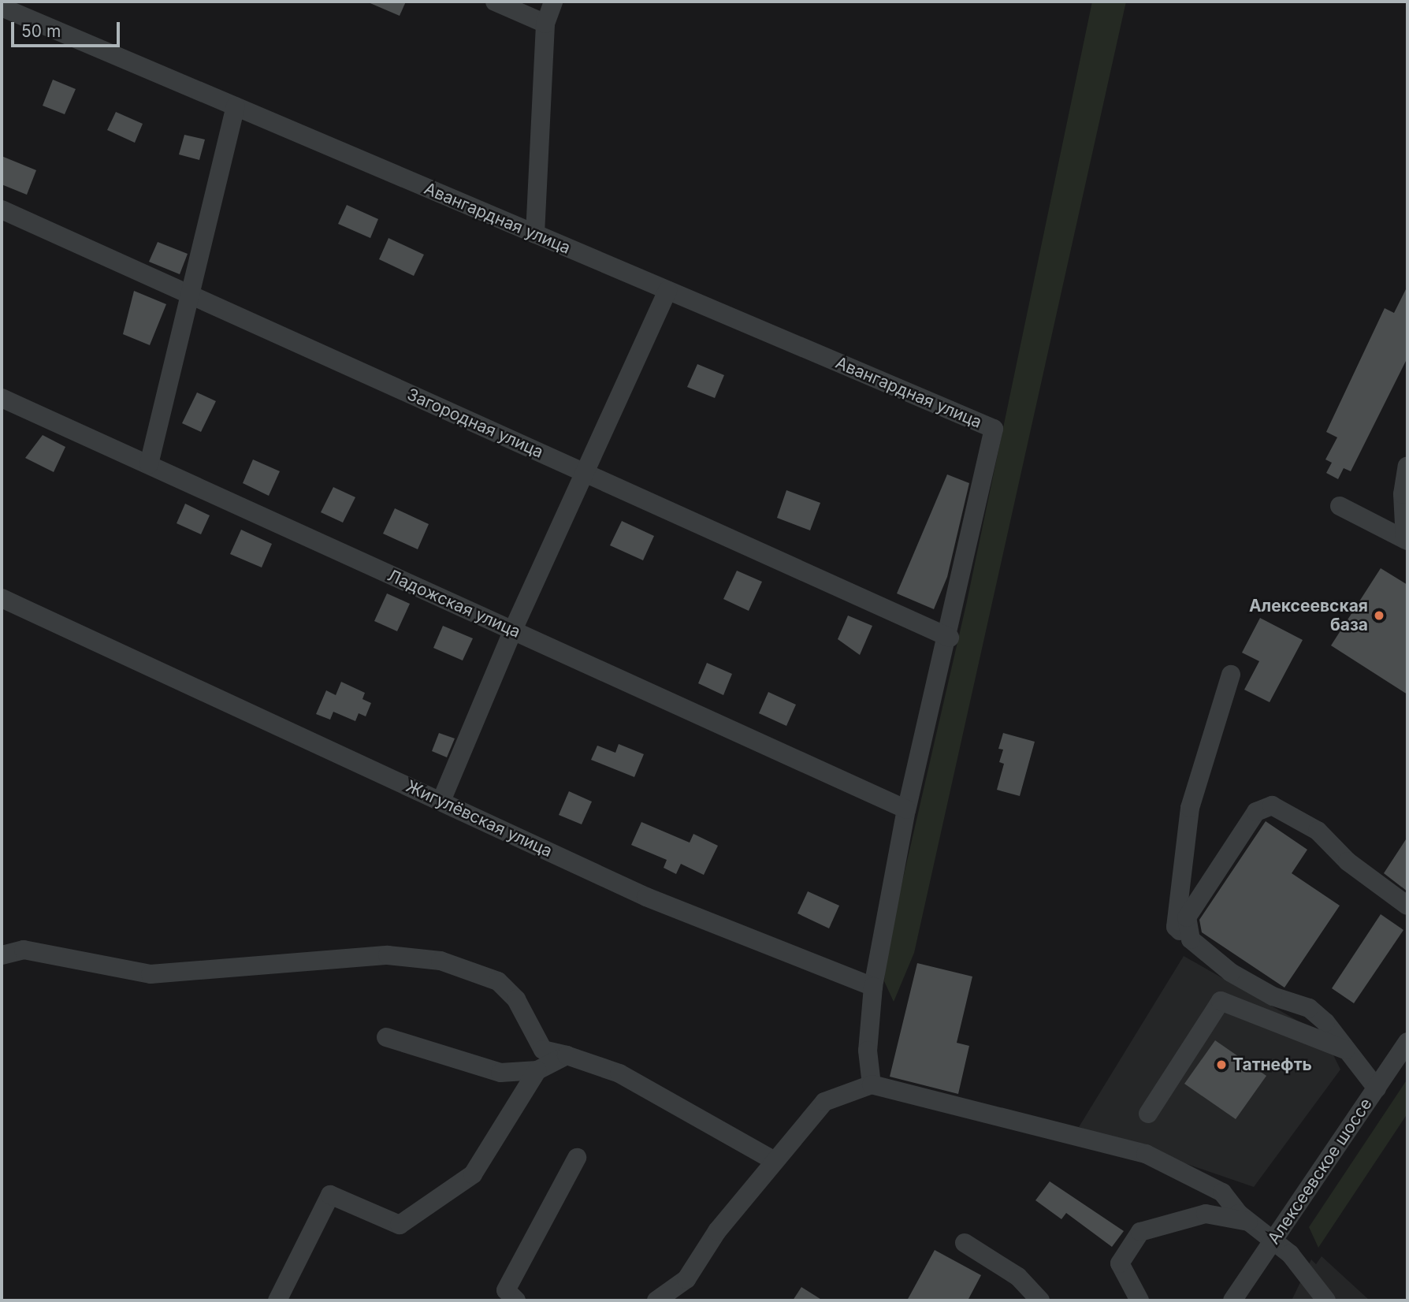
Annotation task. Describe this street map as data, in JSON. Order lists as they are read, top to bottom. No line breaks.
{"streets":{"street":["Авангардная улица","Загородная улица","Ладожская улица","Жигулёвская улица","Алексеевское шоссе"]},"crossings":[["Авангардная улица","Загородная улица"]],"places":["Алексеевская база","Татнефть"],"scale_bar":"50 m"}
